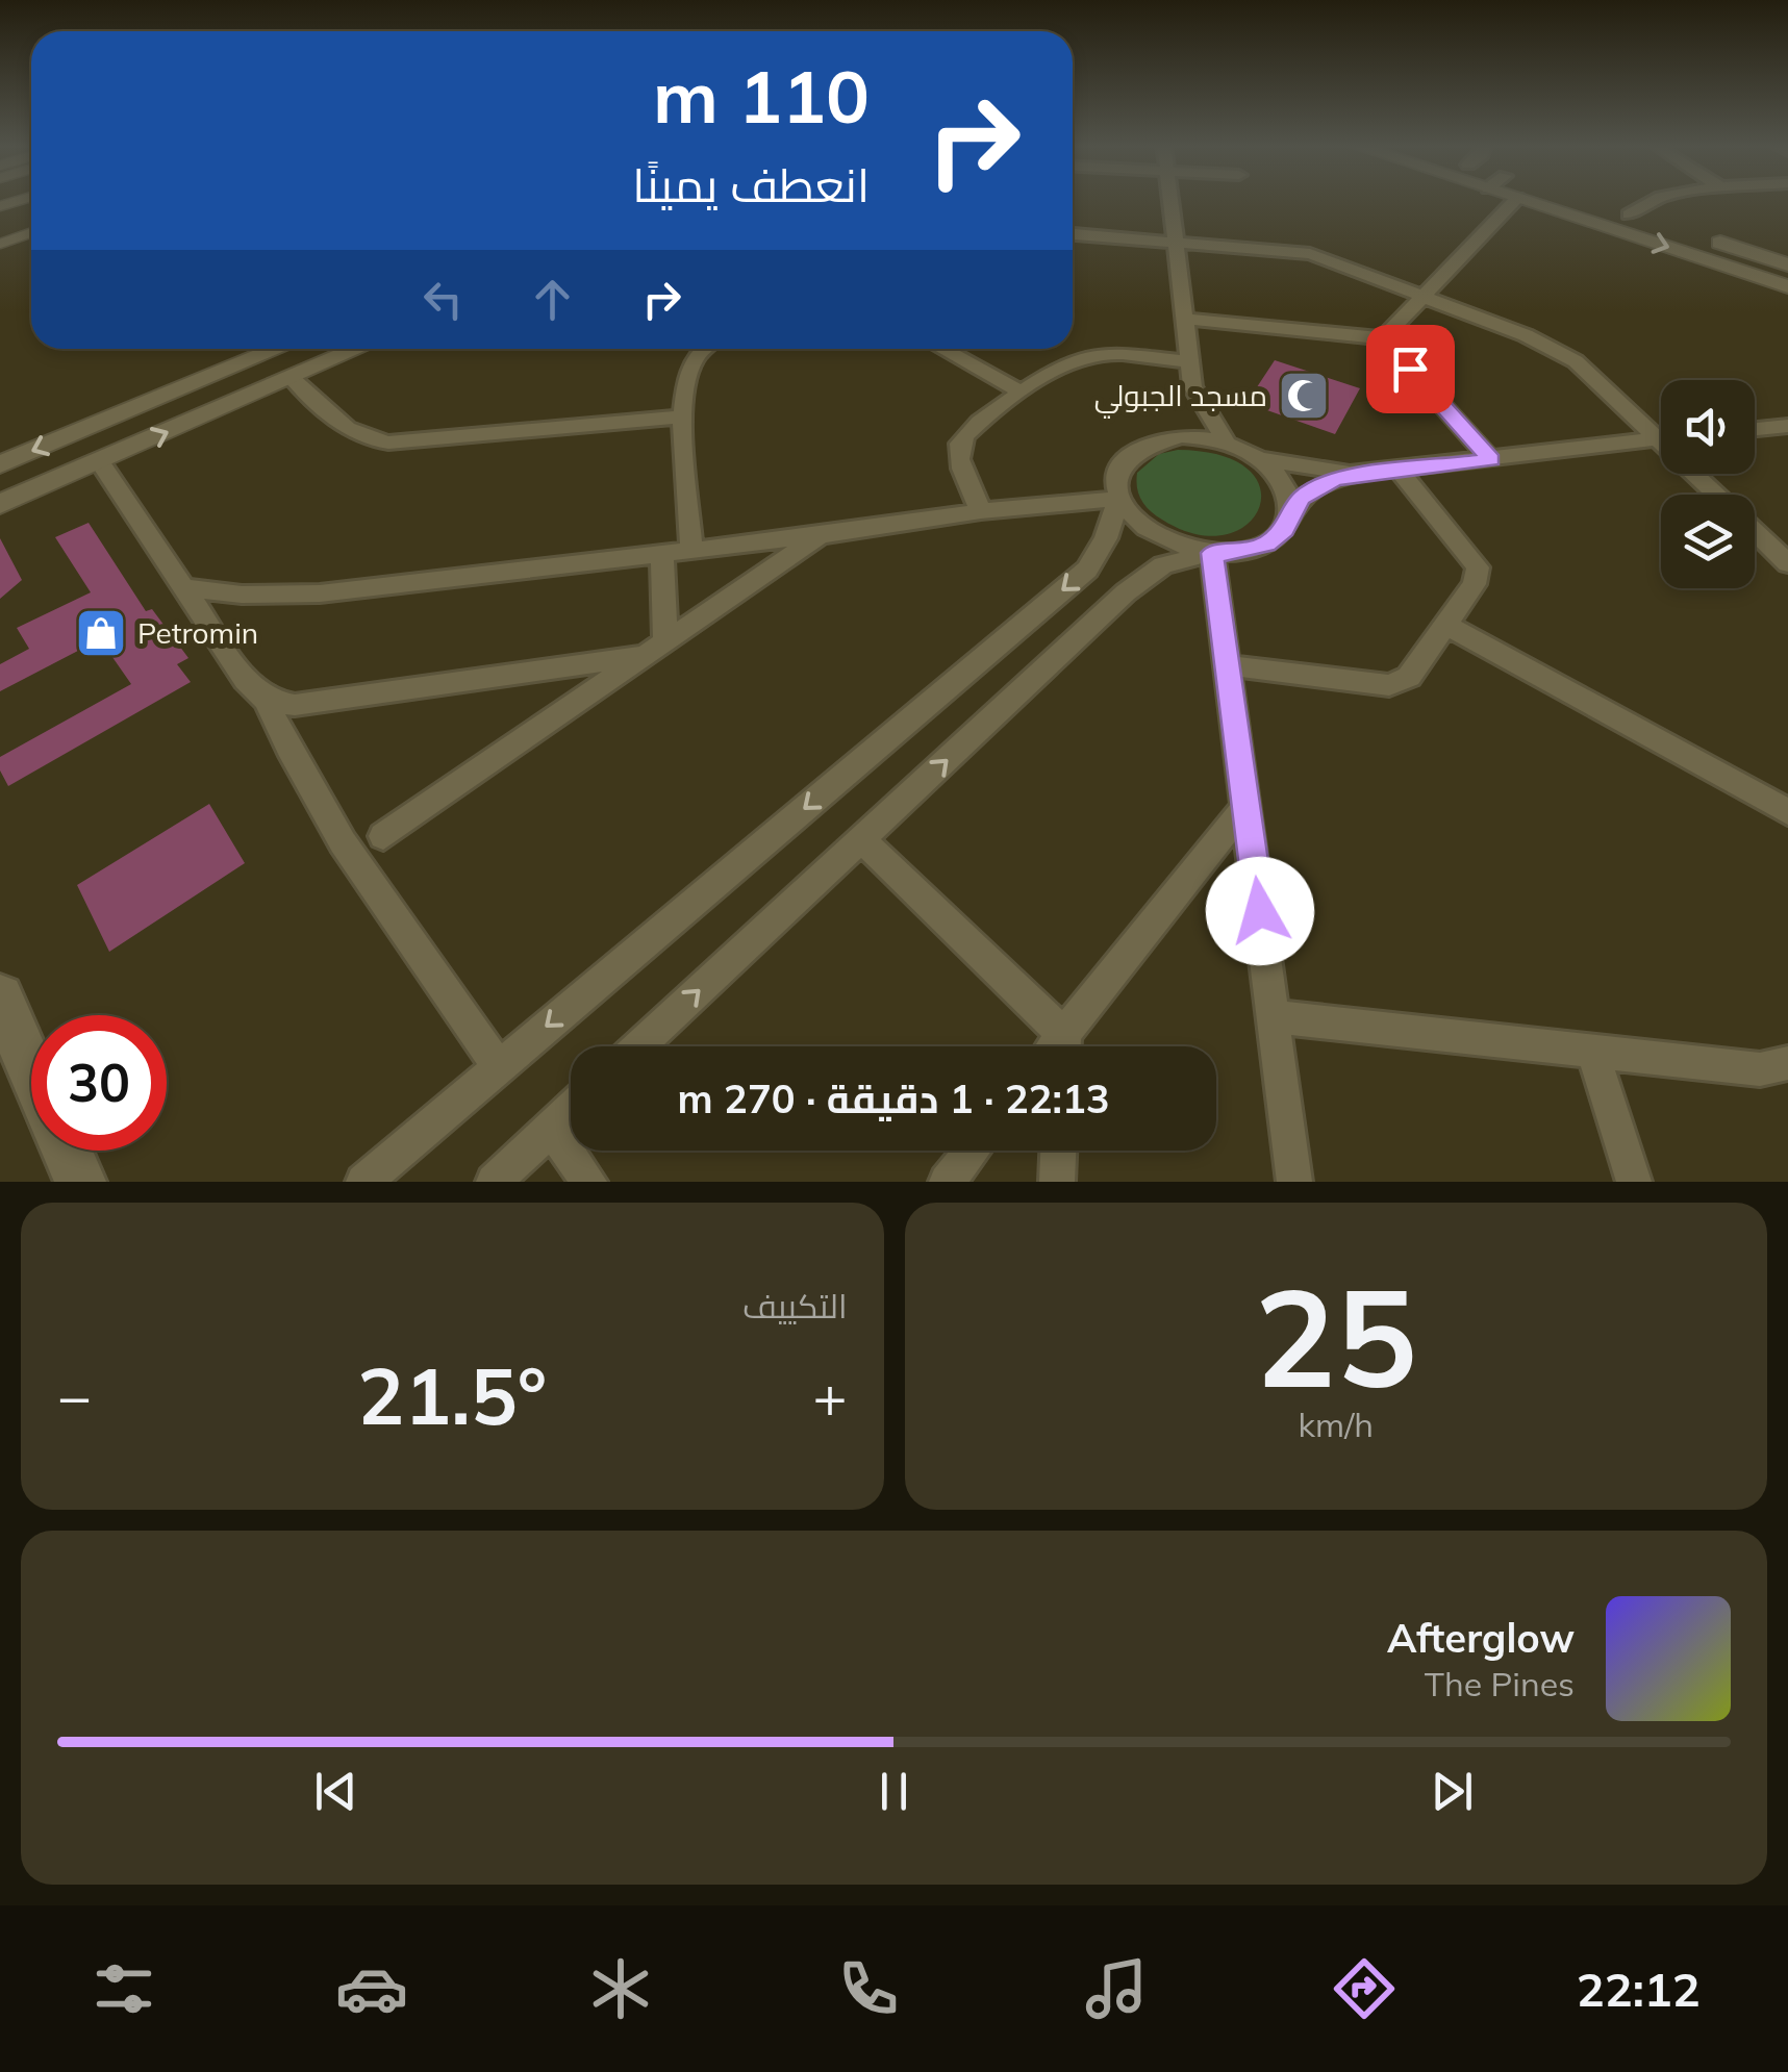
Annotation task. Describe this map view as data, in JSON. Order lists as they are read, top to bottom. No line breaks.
{"places":{"mosque":["مسجد الجبولي"],"shop":["Petromin"]},"page":{"turn":["110 m","انعطف يمينًا"],"limit":"30","trip":"22:13 · 1 دقيقة · 270 m","tile":[["25","km/h"],"التكييف"],"heat":["−","21.5°","+"],"song":["Afterglow","The Pines"],"tabs":"22:12"}}
